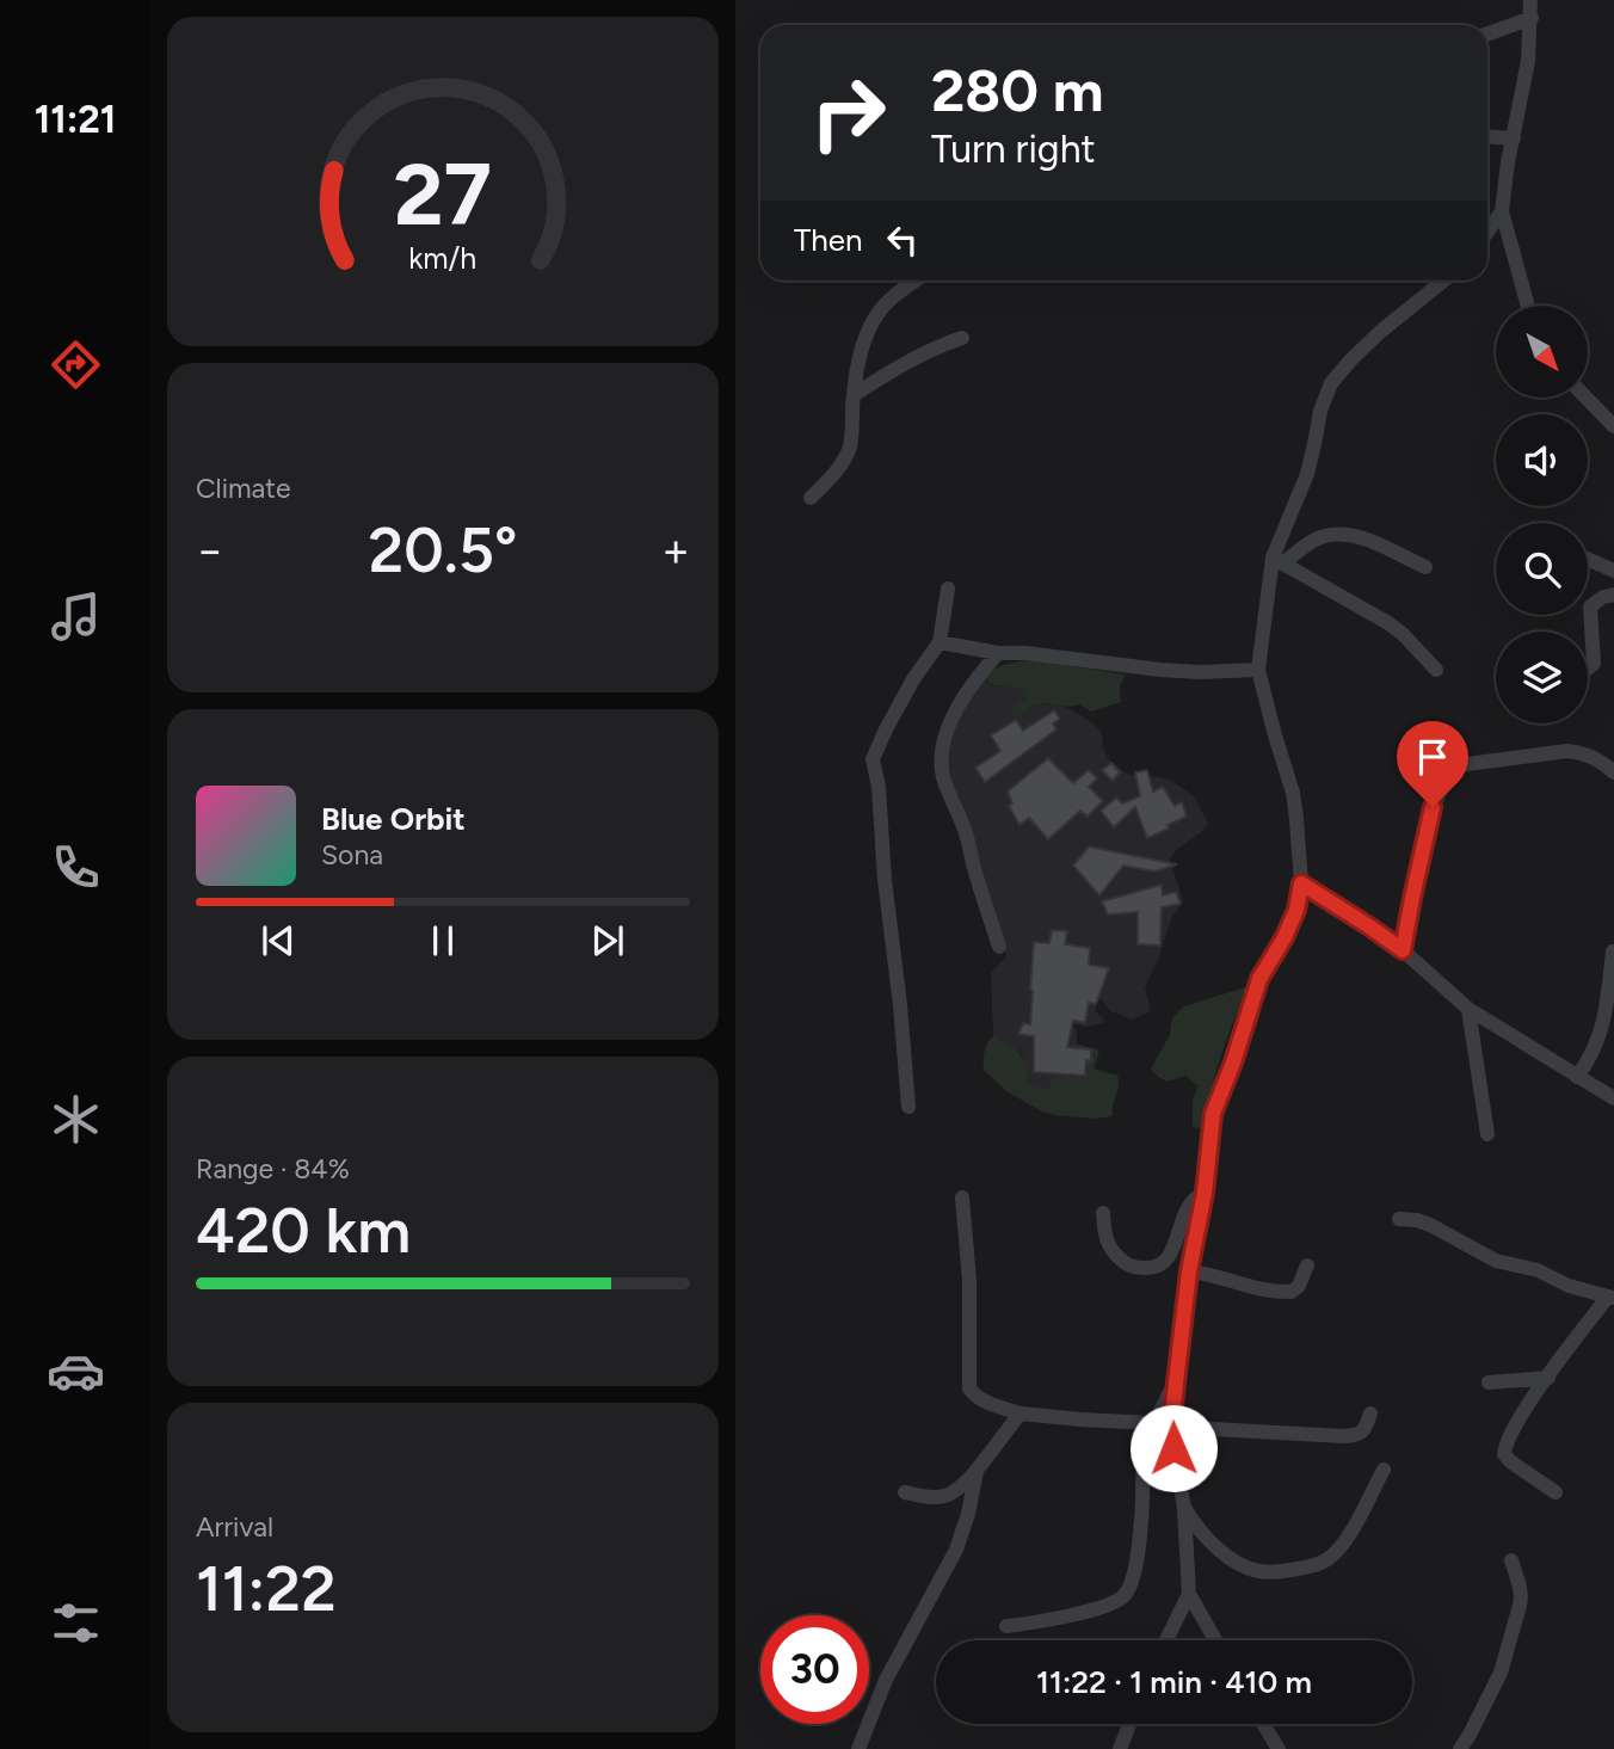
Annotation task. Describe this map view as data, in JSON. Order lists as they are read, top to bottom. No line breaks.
{"north":"bottom right","page":{"tabs":"11:21","turn":["280 m","Turn right"],"then":"Then","tile":["Climate",["Range · 84%","420 km"],["Arrival","11:22"]],"heat":["−","20.5°","+"],"song":["Blue Orbit","Sona"],"limit":"30","trip":"11:22 · 1 min · 410 m","gauge":["27","km/h"]}}
